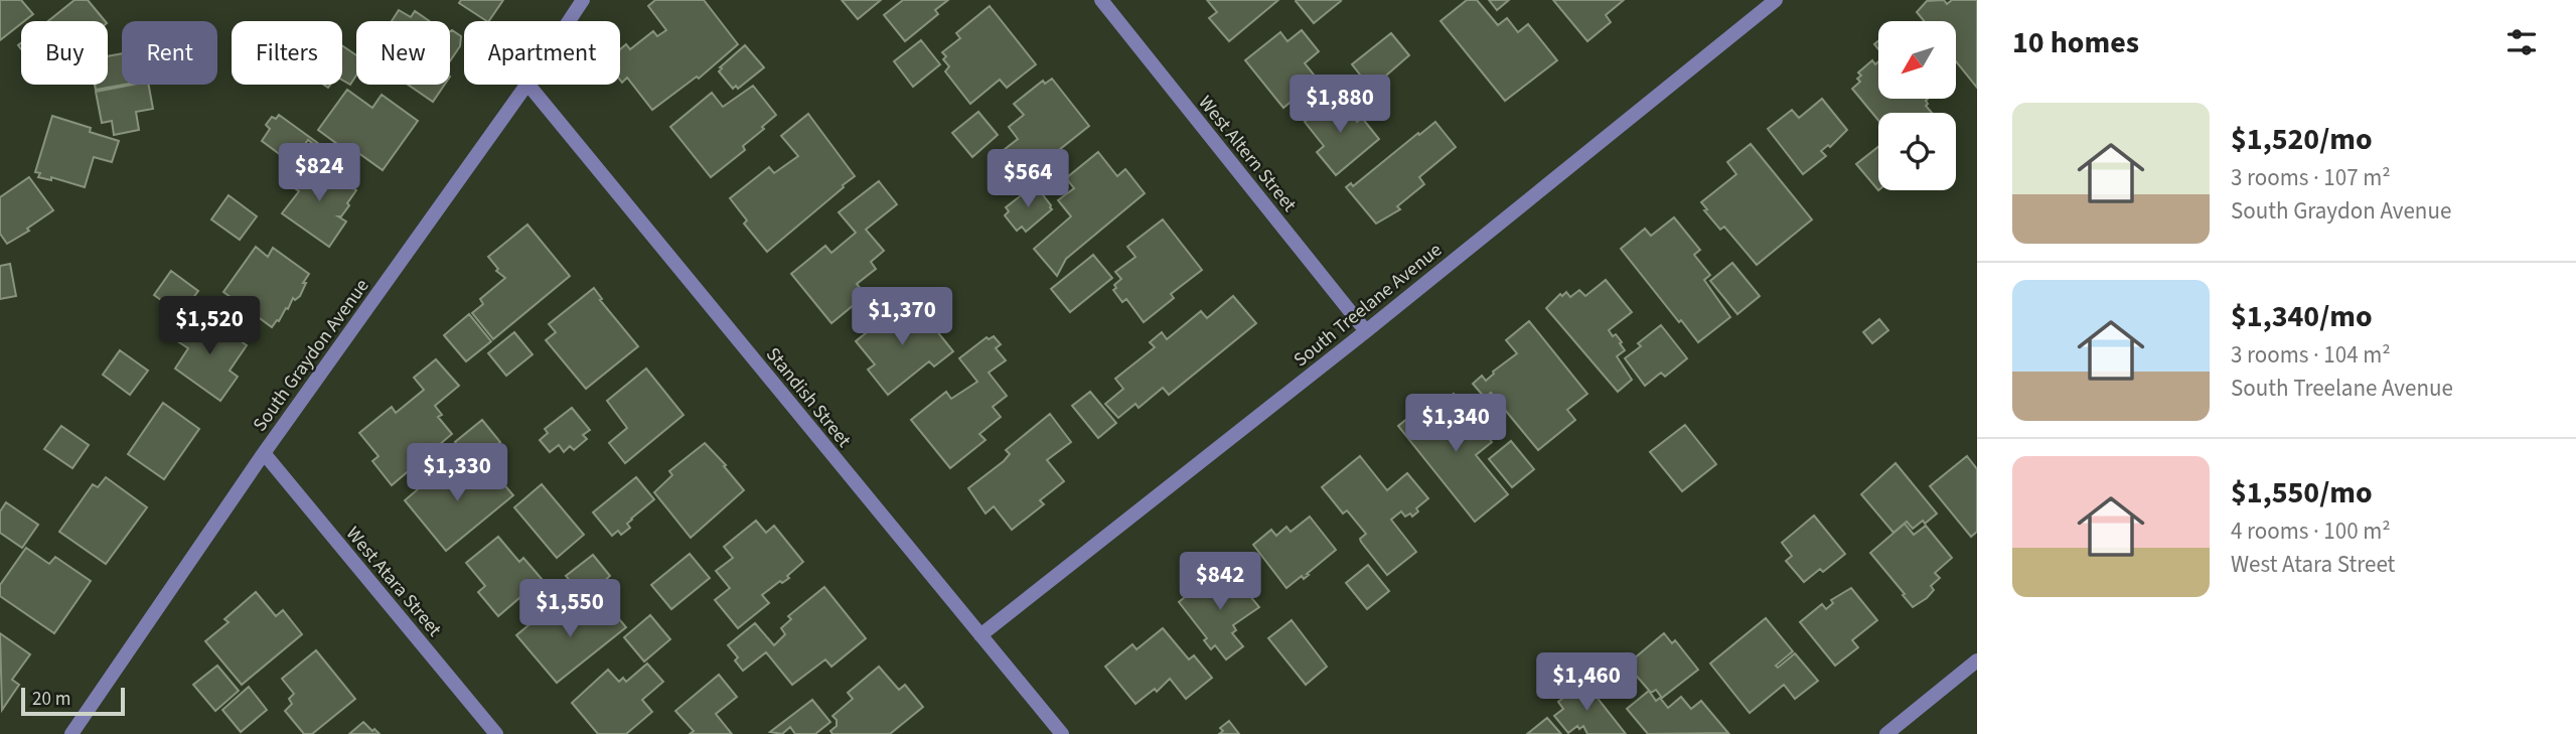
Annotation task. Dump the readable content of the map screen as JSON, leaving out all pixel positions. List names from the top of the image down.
{
  "streets": {
    "street": [
      "West Altern Street",
      "South Treelane Avenue",
      "South Graydon Avenue",
      "Standish Street",
      "West Atara Street"
    ]
  },
  "crossings": [
    ["West Altern Street", "South Treelane Avenue"],
    ["South Treelane Avenue", "Standish Street"],
    ["South Graydon Avenue", "West Atara Street"]
  ],
  "scale_bar": "20 m",
  "north": "bottom left",
  "page": {
    "heading": "10 homes",
    "chip": [
      "Buy",
      "Rent",
      "Filters",
      "New",
      "Apartment"
    ],
    "price": [
      "$1,880",
      "$824",
      "$564",
      "$1,370",
      "$1,520",
      "$1,340",
      "$1,330",
      "$842",
      "$1,550",
      "$1,460"
    ],
    "list": [
      {
        "name": "$1,520/mo",
        "note": "3 rooms · 107 m² · South Graydon Avenue"
      },
      {
        "name": "$1,340/mo",
        "note": "3 rooms · 104 m² · South Treelane Avenue"
      },
      {
        "name": "$1,550/mo",
        "note": "4 rooms · 100 m² · West Atara Street"
      }
    ],
    "scale": "20 m"
  }
}
